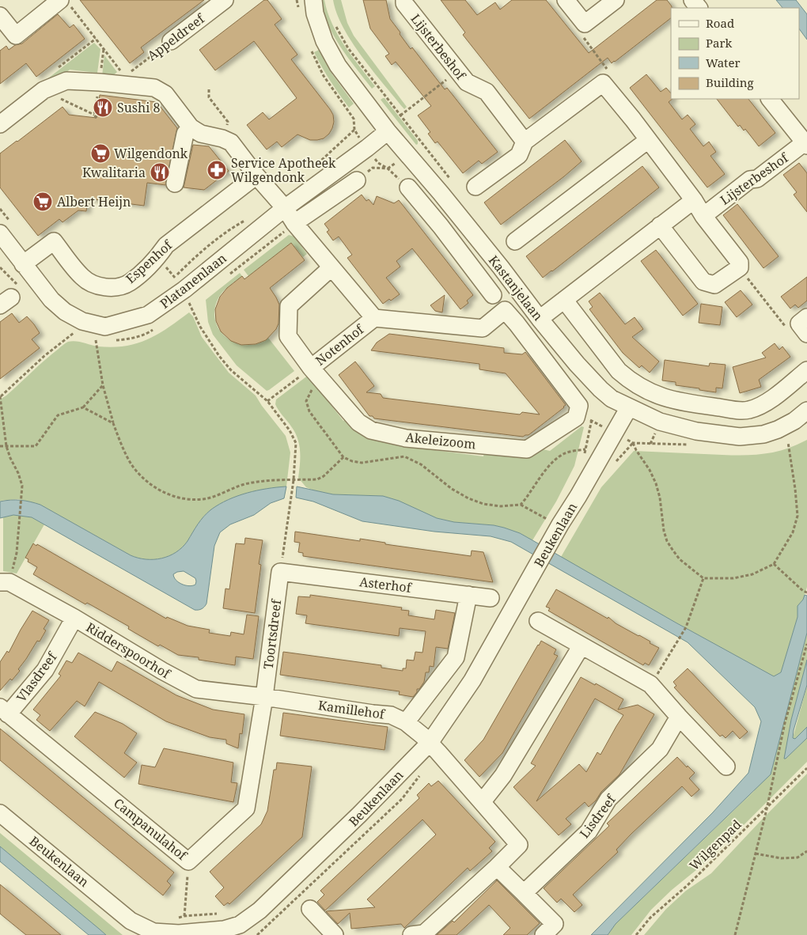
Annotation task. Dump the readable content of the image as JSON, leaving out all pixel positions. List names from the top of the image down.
{
  "streets": {
    "street": [
      "Appeldreef",
      "Lijsterbeshof",
      "Espenhof",
      "Platanenlaan",
      "Kastanjelaan",
      "Notenhof",
      "Akeleizoom",
      "Beukenlaan",
      "Asterhof",
      "Toortsdreef",
      "Ridderspoorhof",
      "Vlasdreef",
      "Kamillehof",
      "Lisdreef",
      "Campanulahof"
    ],
    "path": ["Wilgenpad"]
  },
  "crossings": [
    ["Espenhof", "Platanenlaan"],
    ["Platanenlaan", "Kastanjelaan"],
    ["Platanenlaan", "Notenhof"],
    ["Kastanjelaan", "Notenhof"],
    ["Kastanjelaan", "Akeleizoom"],
    ["Kastanjelaan", "Beukenlaan"],
    ["Notenhof", "Akeleizoom"],
    ["Beukenlaan", "Kamillehof"],
    ["Asterhof", "Toortsdreef"],
    ["Toortsdreef", "Ridderspoorhof"],
    ["Toortsdreef", "Kamillehof"],
    ["Toortsdreef", "Campanulahof"],
    ["Ridderspoorhof", "Vlasdreef"],
    ["Ridderspoorhof", "Kamillehof"],
    ["Ridderspoorhof", "Campanulahof"],
    ["Vlasdreef", "Campanulahof"],
    ["Kamillehof", "Campanulahof"]
  ],
  "places": {
    "restaurant": ["Sushi 8", "Kwalitaria"],
    "supermarket": ["Wilgendonk", "Albert Heijn"],
    "pharmacy": ["Service Apotheek Wilgendonk"]
  },
  "legend": [
    "Road",
    "Park",
    "Water",
    "Building"
  ]
}
